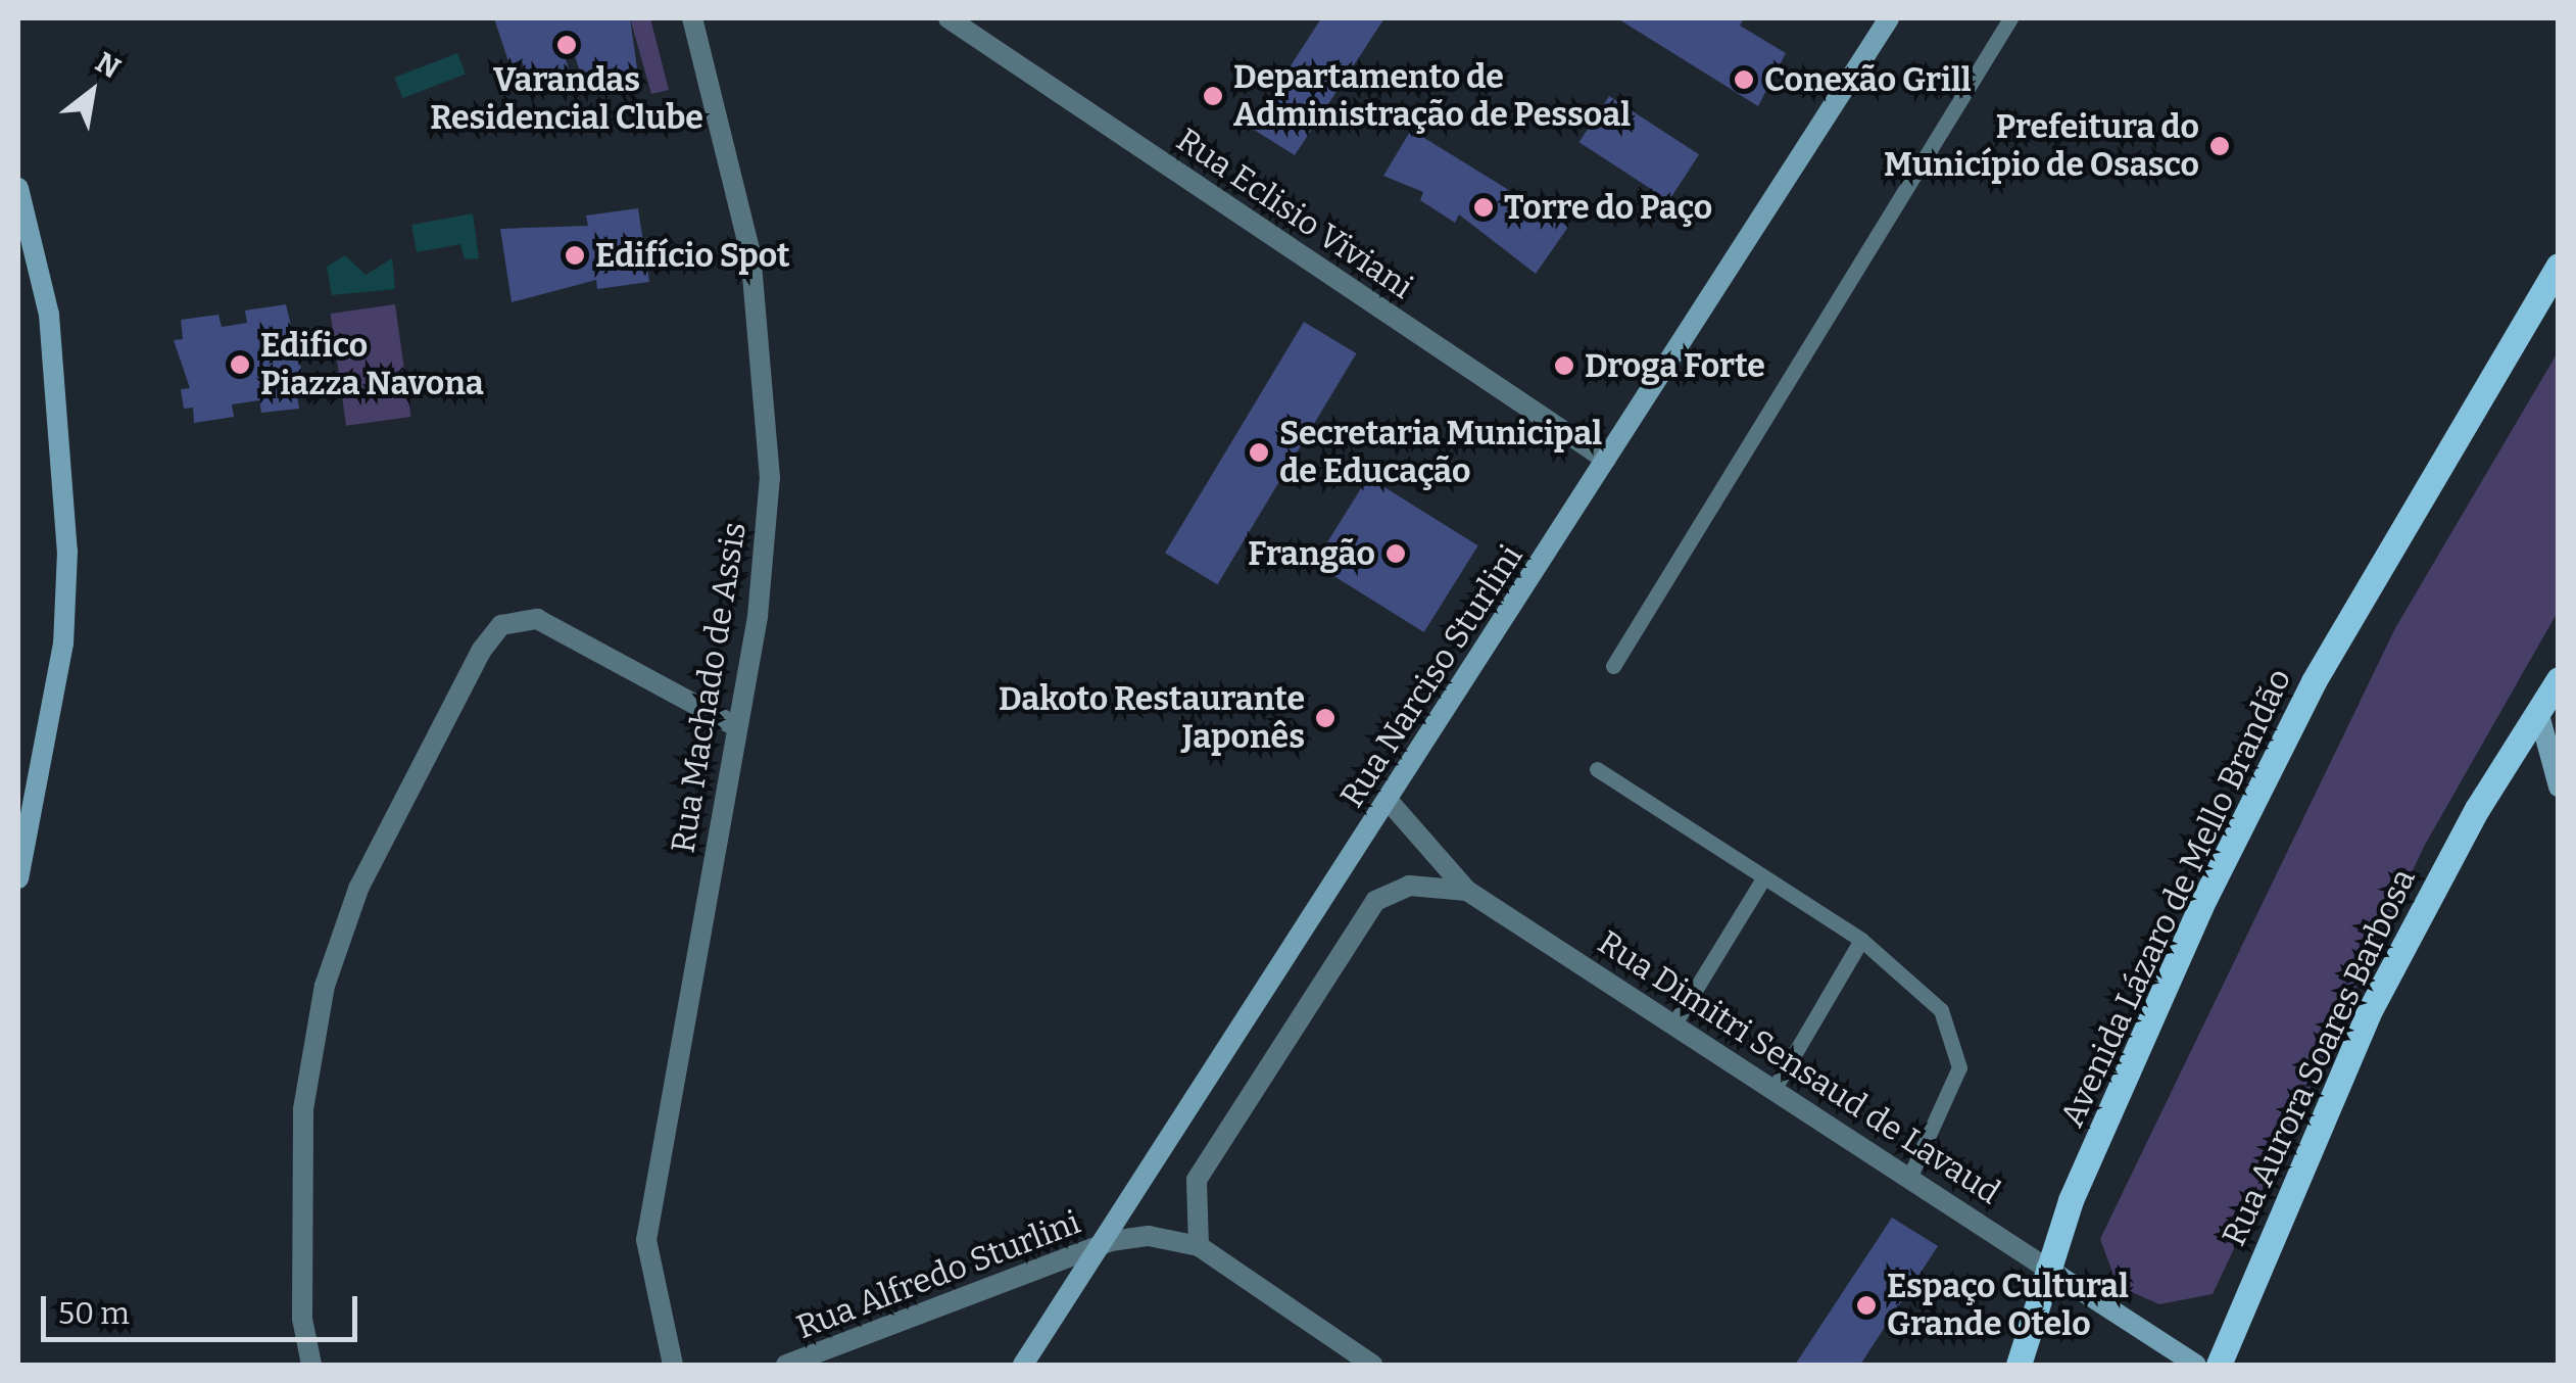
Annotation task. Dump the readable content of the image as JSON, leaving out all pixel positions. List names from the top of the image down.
{
  "streets": {
    "main road": [
      "Rua Narciso Sturlini",
      "Avenida Lázaro de Mello Brandão",
      "Rua Aurora Soares Barbosa",
      "Rua Dimitri Sensaud de Lavaud"
    ],
    "street": ["Rua Eclisio Viviani", "Rua Machado de Assis", "Rua Alfredo Sturlini"]
  },
  "crossings": [
    ["Rua Eclisio Viviani", "Rua Narciso Sturlini"],
    ["Rua Narciso Sturlini", "Rua Dimitri Sensaud de Lavaud"],
    ["Rua Narciso Sturlini", "Rua Alfredo Sturlini"],
    ["Avenida Lázaro de Mello Brandão", "Rua Dimitri Sensaud de Lavaud"]
  ],
  "places": [
    "Varandas Residencial Clube",
    "Conexão Grill",
    "Departamento de Administração de Pessoal",
    "Prefeitura do Município de Osasco",
    "Torre do Paço",
    "Edifício Spot",
    "Edifico Piazza Navona",
    "Droga Forte",
    "Secretaria Municipal de Educação",
    "Frangão",
    "Dakoto Restaurante Japonês",
    "Espaço Cultural Grande Otelo"
  ],
  "scale_bar": "50 m",
  "north": "top right"
}
